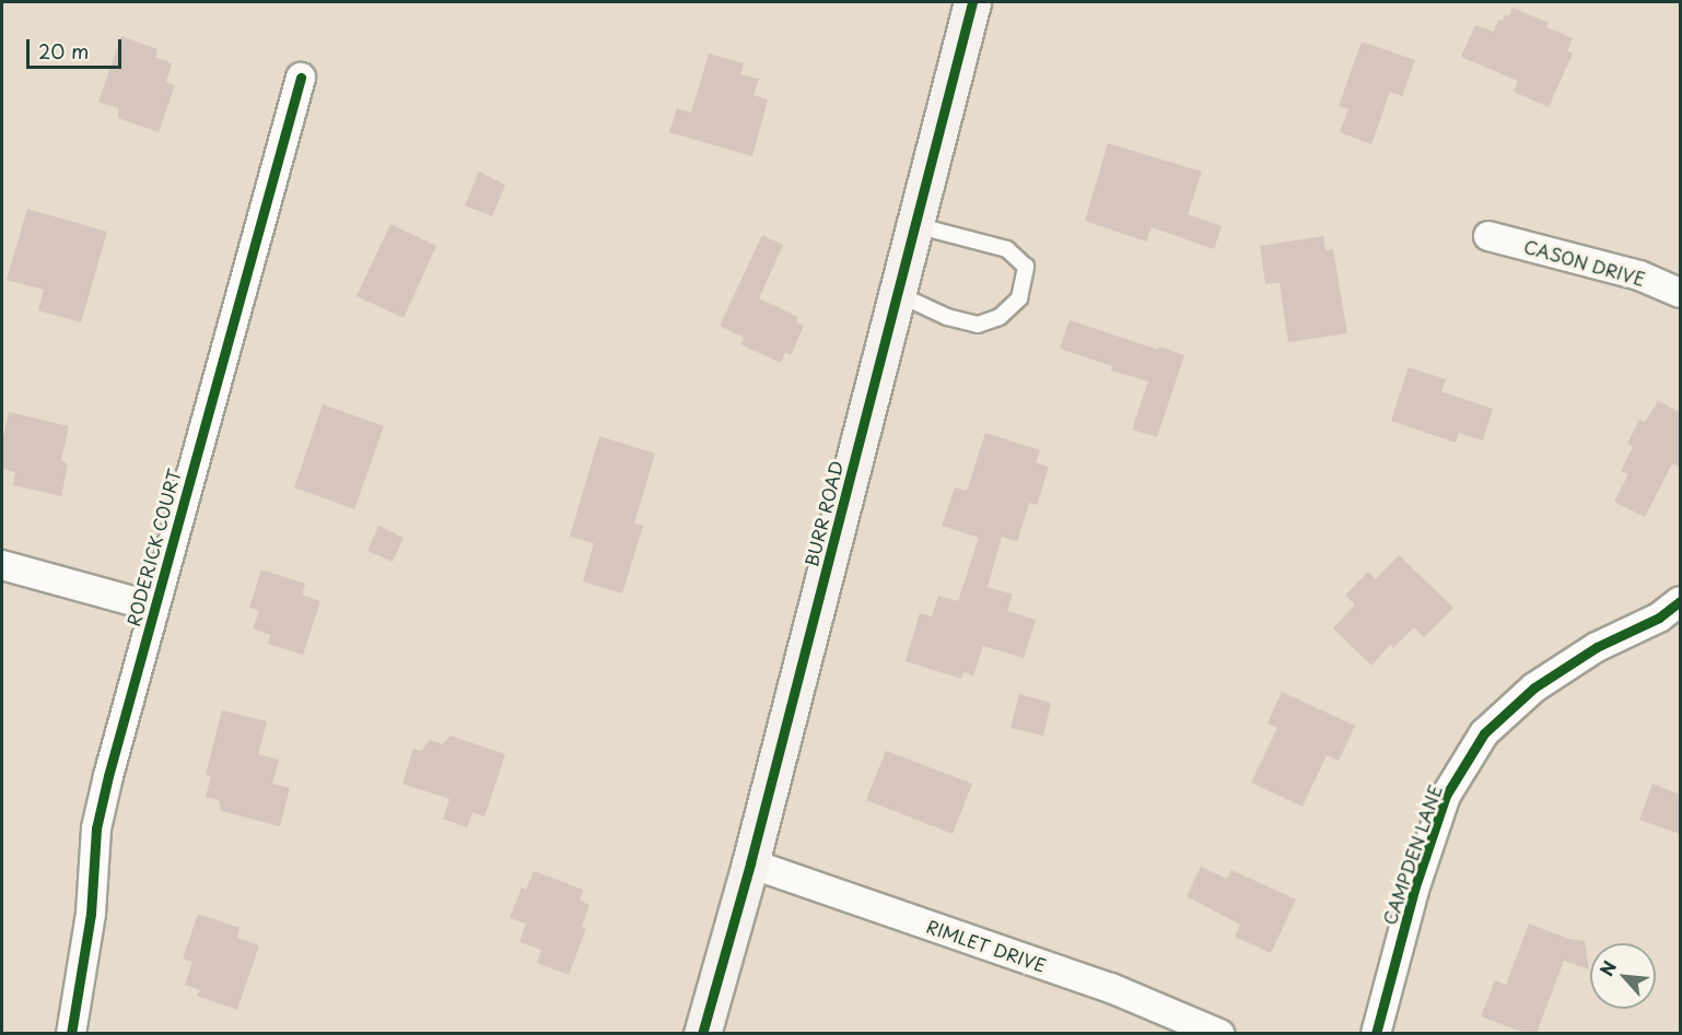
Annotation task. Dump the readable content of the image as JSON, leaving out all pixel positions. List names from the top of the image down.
{
  "streets": {
    "street": [
      "CASON DRIVE",
      "BURR ROAD",
      "RODERICK COURT",
      "CAMPDEN LANE",
      "RIMLET DRIVE"
    ]
  },
  "crossings": [
    ["BURR ROAD", "RIMLET DRIVE"]
  ],
  "scale_bar": "20 m",
  "north": "top left"
}
